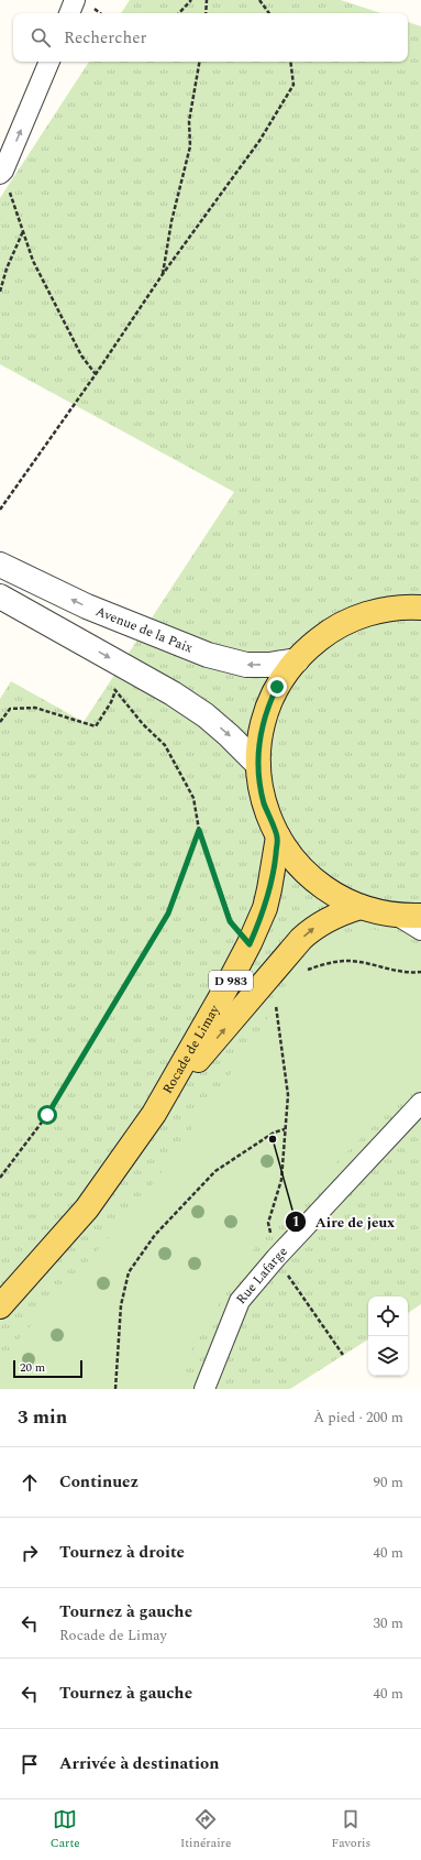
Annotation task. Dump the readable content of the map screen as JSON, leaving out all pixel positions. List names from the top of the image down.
{
  "streets": {
    "main road": ["D 983", "Rocade de Limay"],
    "street": ["Avenue de la Paix", "Rue Lafarge"]
  },
  "places": ["Aire de jeux"],
  "scale_bar": "20 m",
  "page": {
    "search": "Rechercher",
    "scale": "20 m",
    "heading": ["3 min", "À pied · 200 m"],
    "list": [
      ["Continuez", "90 m"],
      ["Tournez à droite", "40 m"],
      ["Tournez à gauche", "Rocade de Limay", "30 m"],
      ["Tournez à gauche", "40 m"],
      "Arrivée à destination"
    ],
    "nav": ["Carte", "Itinéraire", "Favoris"]
  }
}
